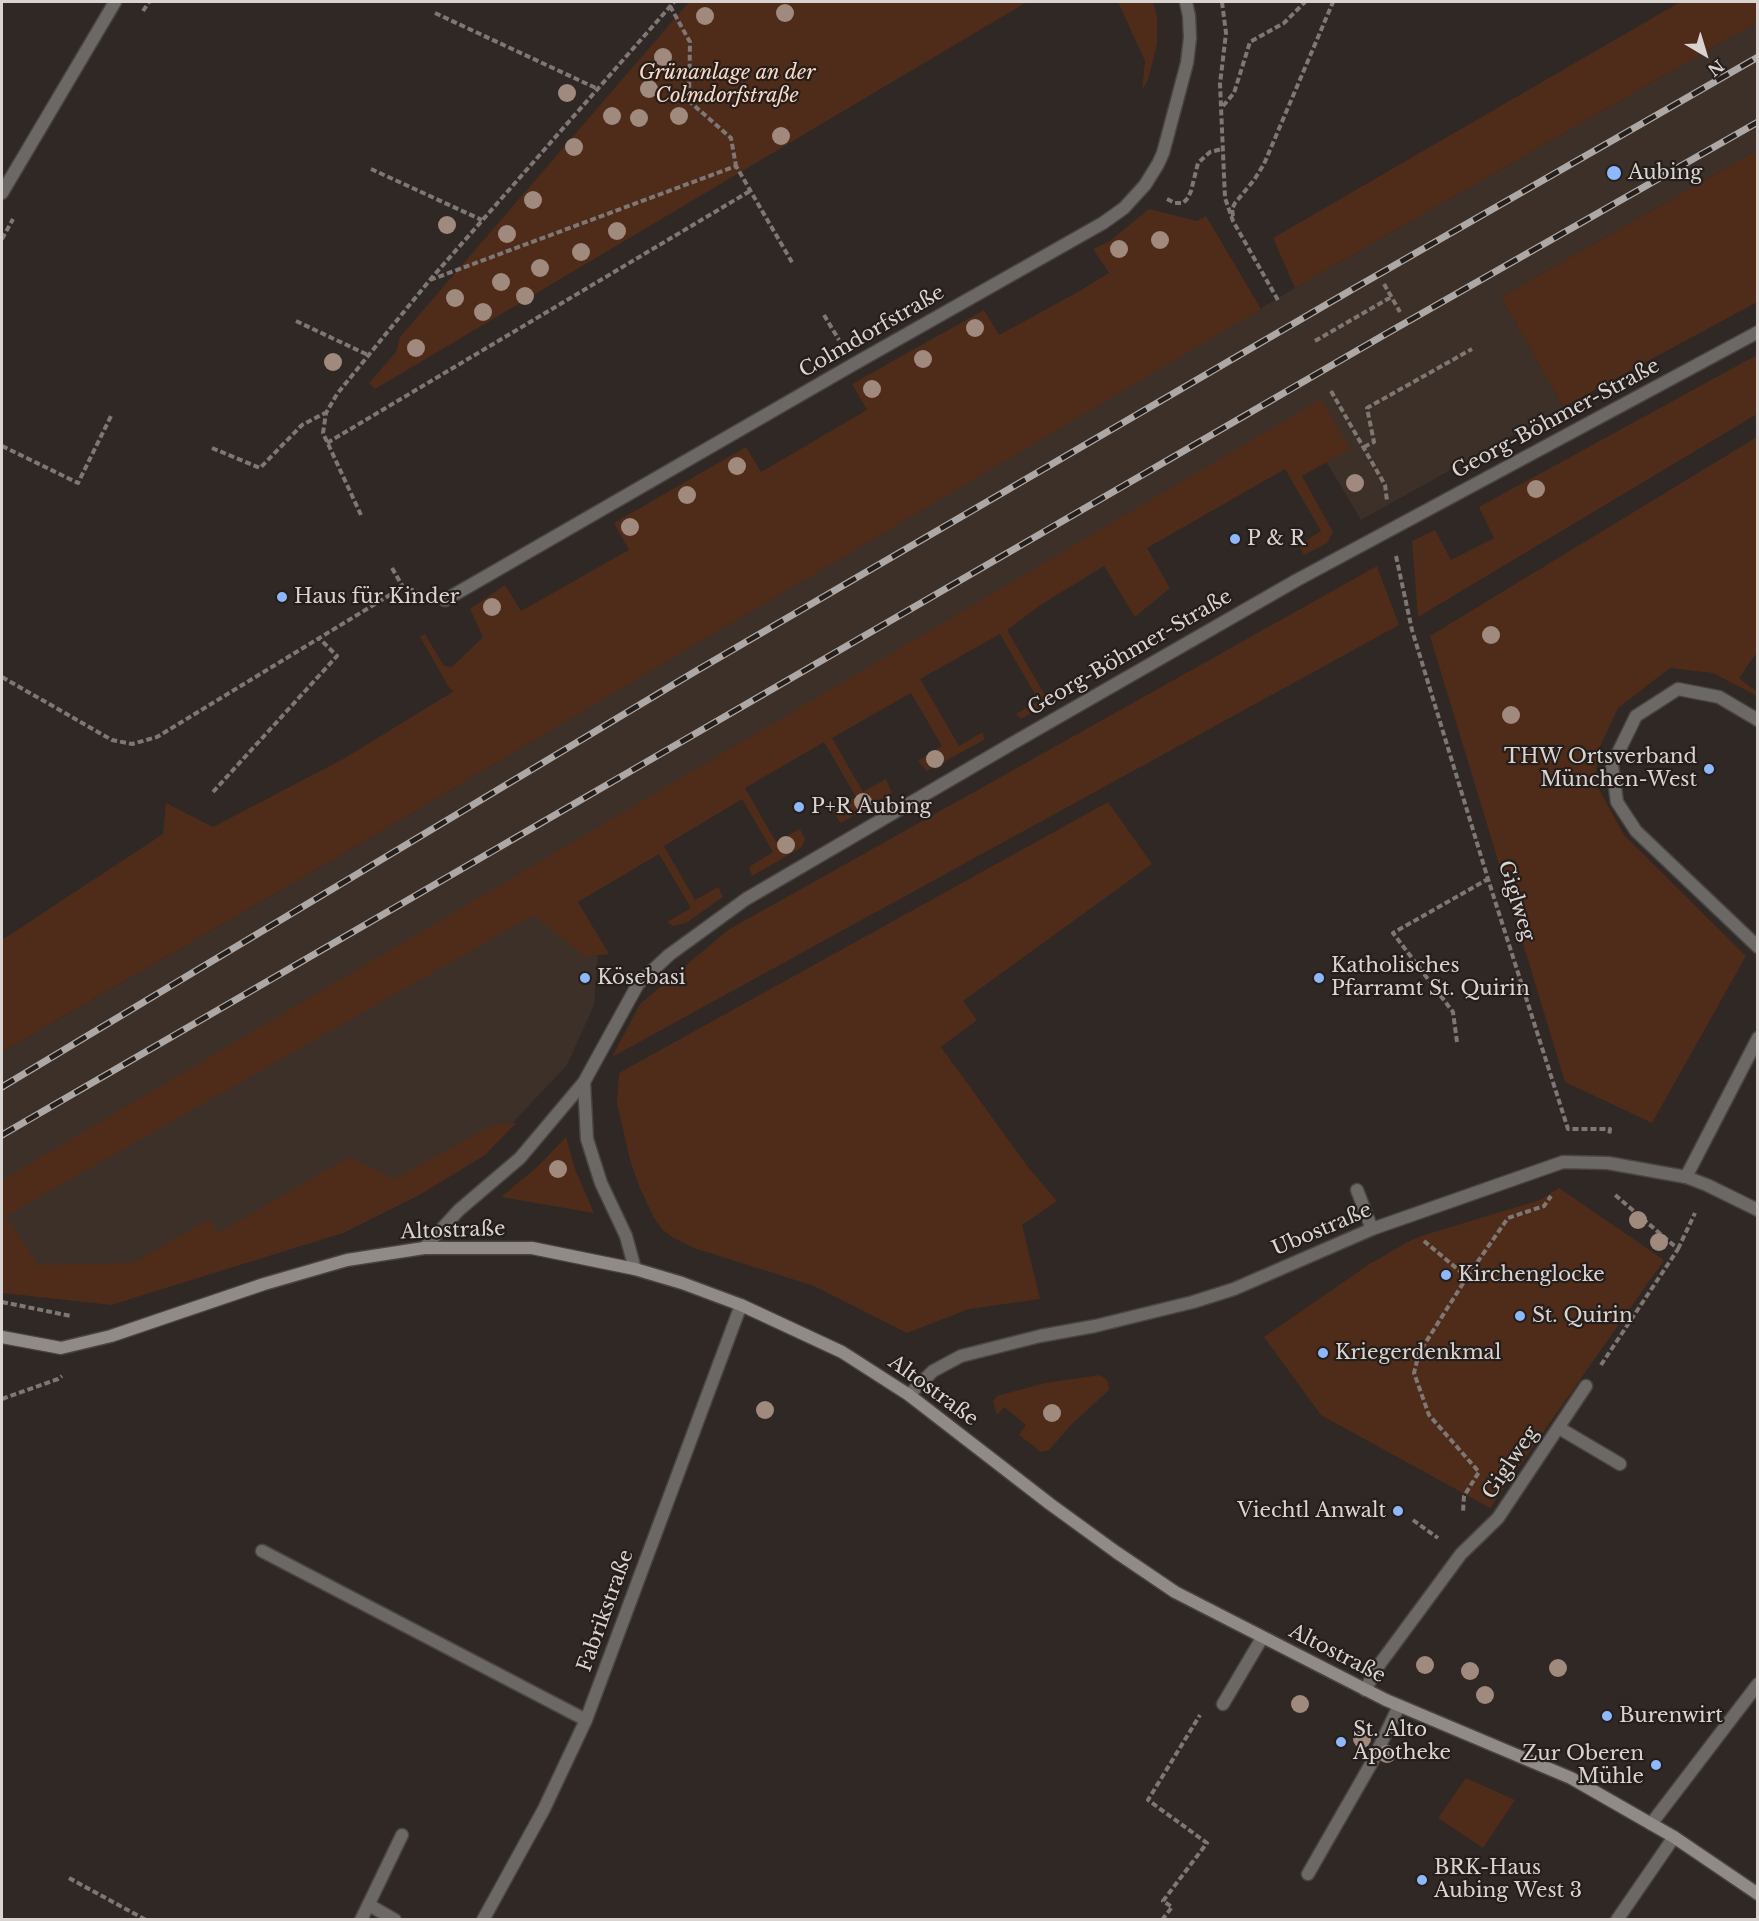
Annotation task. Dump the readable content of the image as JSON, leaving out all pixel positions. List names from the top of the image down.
{
  "streets": {
    "main road": ["Altostraße"],
    "street": [
      "Colmdorfstraße",
      "Georg-Böhmer-Straße",
      "Giglweg",
      "Ubostraße",
      "Fabrikstraße"
    ]
  },
  "crossings": [
    ["Georg-Böhmer-Straße", "Giglweg"],
    ["Georg-Böhmer-Straße", "Altostraße"],
    ["Giglweg", "Ubostraße"],
    ["Giglweg", "Altostraße"],
    ["Ubostraße", "Altostraße"],
    ["Altostraße", "Fabrikstraße"]
  ],
  "parks": ["Grünanlage an der Colmdorfstraße"],
  "places": [
    "Aubing",
    "P & R",
    "Haus für Kinder",
    "THW Ortsverband München-West",
    "P+R Aubing",
    "Kösebasi",
    "Katholisches Pfarramt St. Quirin",
    "Kirchenglocke",
    "St. Quirin",
    "Kriegerdenkmal",
    "Viechtl Anwalt",
    "Burenwirt",
    "St. Alto Apotheke",
    "Zur Oberen Mühle",
    "BRK-Haus Aubing West 3"
  ],
  "north": "bottom right"
}
